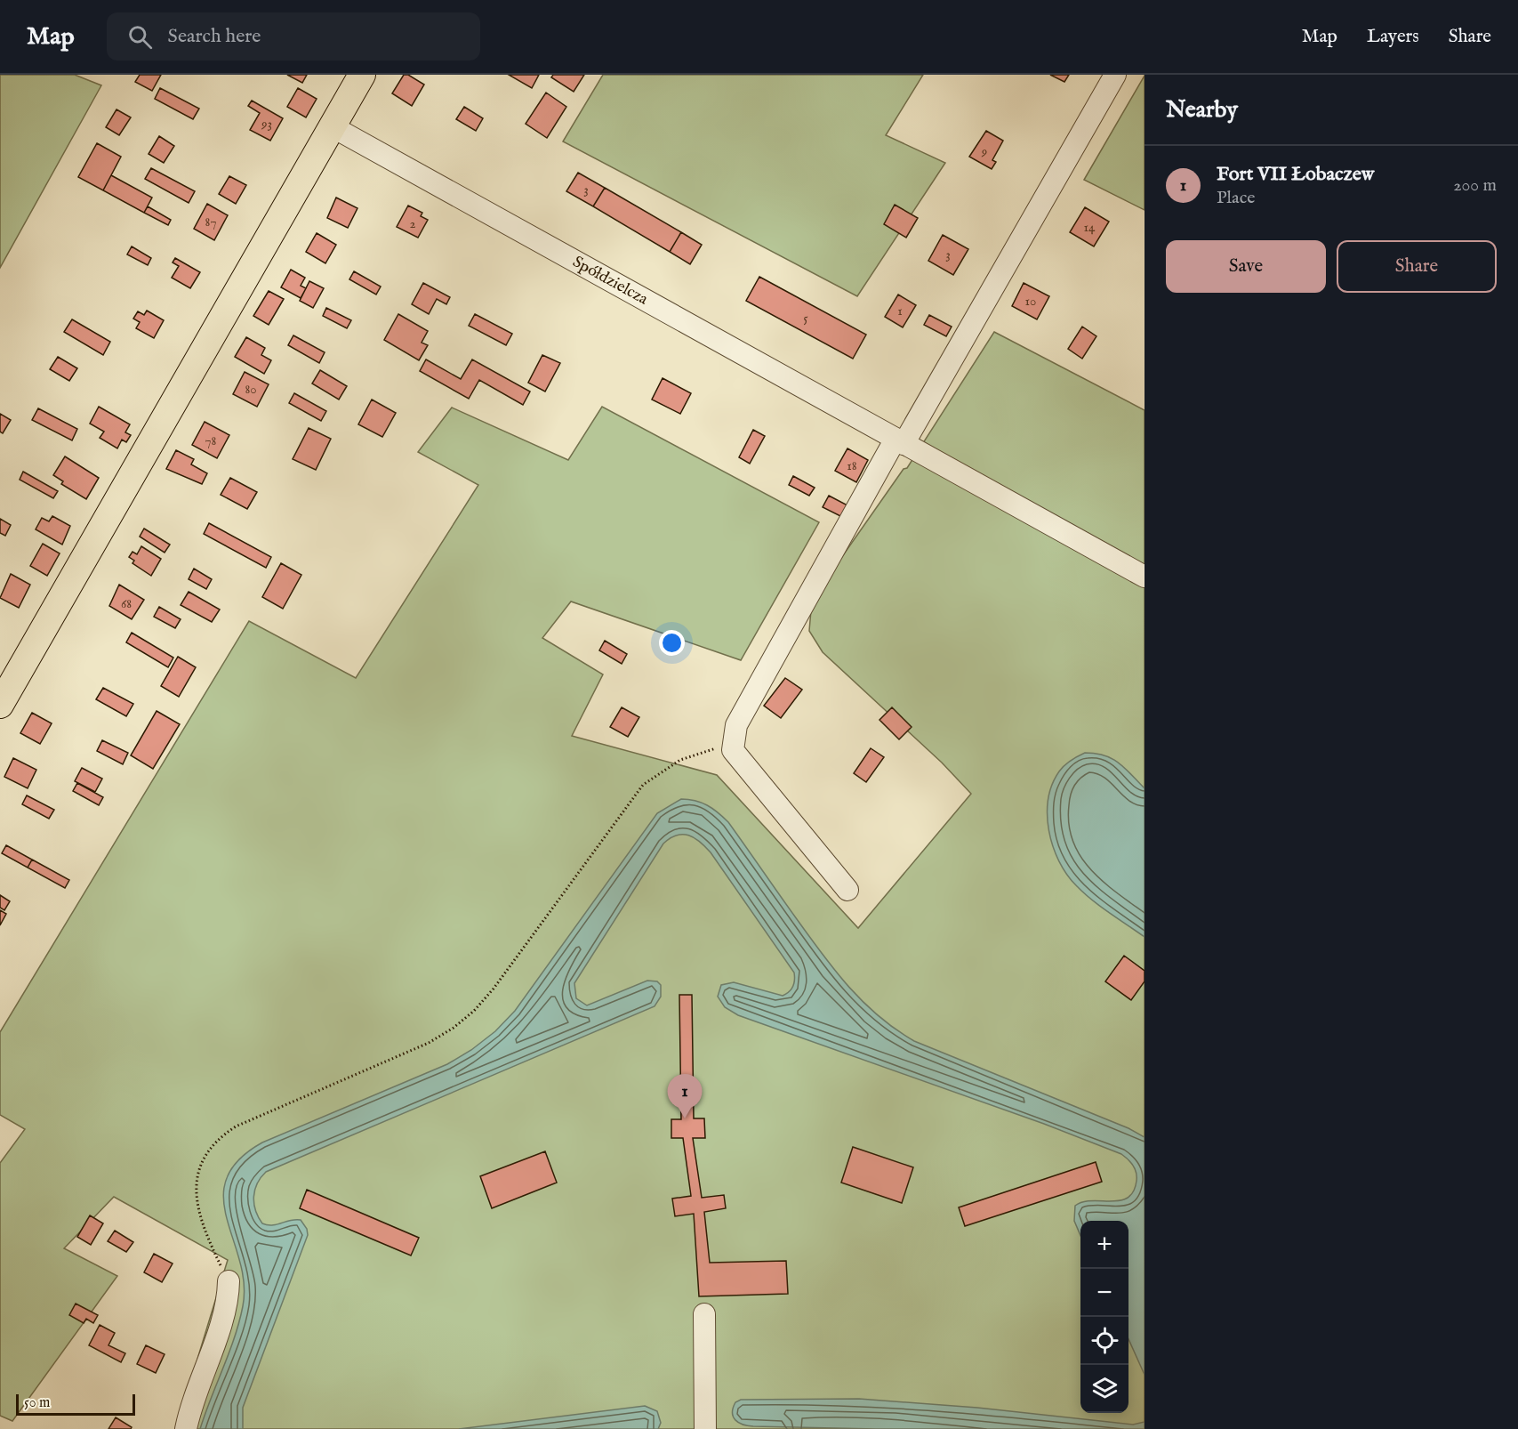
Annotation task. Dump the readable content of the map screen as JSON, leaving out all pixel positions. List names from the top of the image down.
{
  "streets": {
    "street": ["Spółdzielcza"]
  },
  "house_numbers": [
    "93",
    "9",
    "3",
    "87",
    "2",
    "14",
    "3",
    "10",
    "1",
    "5",
    "80",
    "78",
    "18",
    "68"
  ],
  "scale_bar": "50 m",
  "page": {
    "header": "Map",
    "search": "Search here",
    "nav": ["Map", "Layers", "Share"],
    "heading": "Nearby",
    "list": [
      {
        "mark": "1",
        "name": "Fort VII Łobaczew",
        "note": "Place",
        "value": "200 m"
      }
    ],
    "buttons": ["Save", "Share"],
    "pins": "1",
    "map_buttons": ["+", "−"],
    "scale": "50 m"
  }
}
